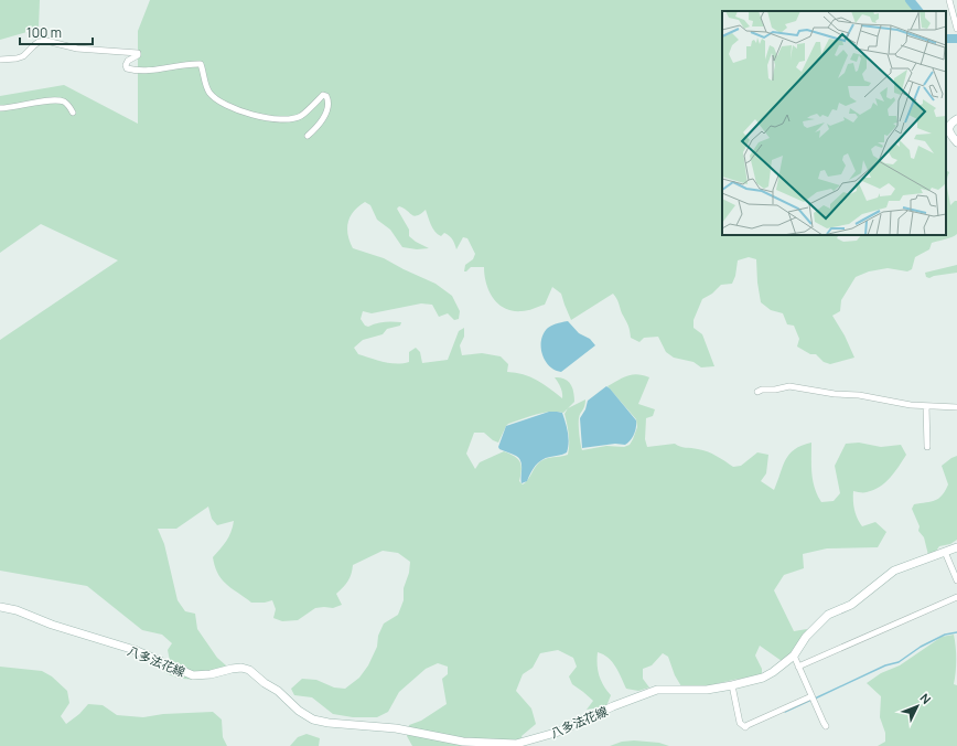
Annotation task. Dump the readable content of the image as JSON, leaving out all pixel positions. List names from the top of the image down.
{
  "streets": {
    "main road": ["八多法花線"]
  },
  "scale_bar": "100 m",
  "north": "top right"
}
